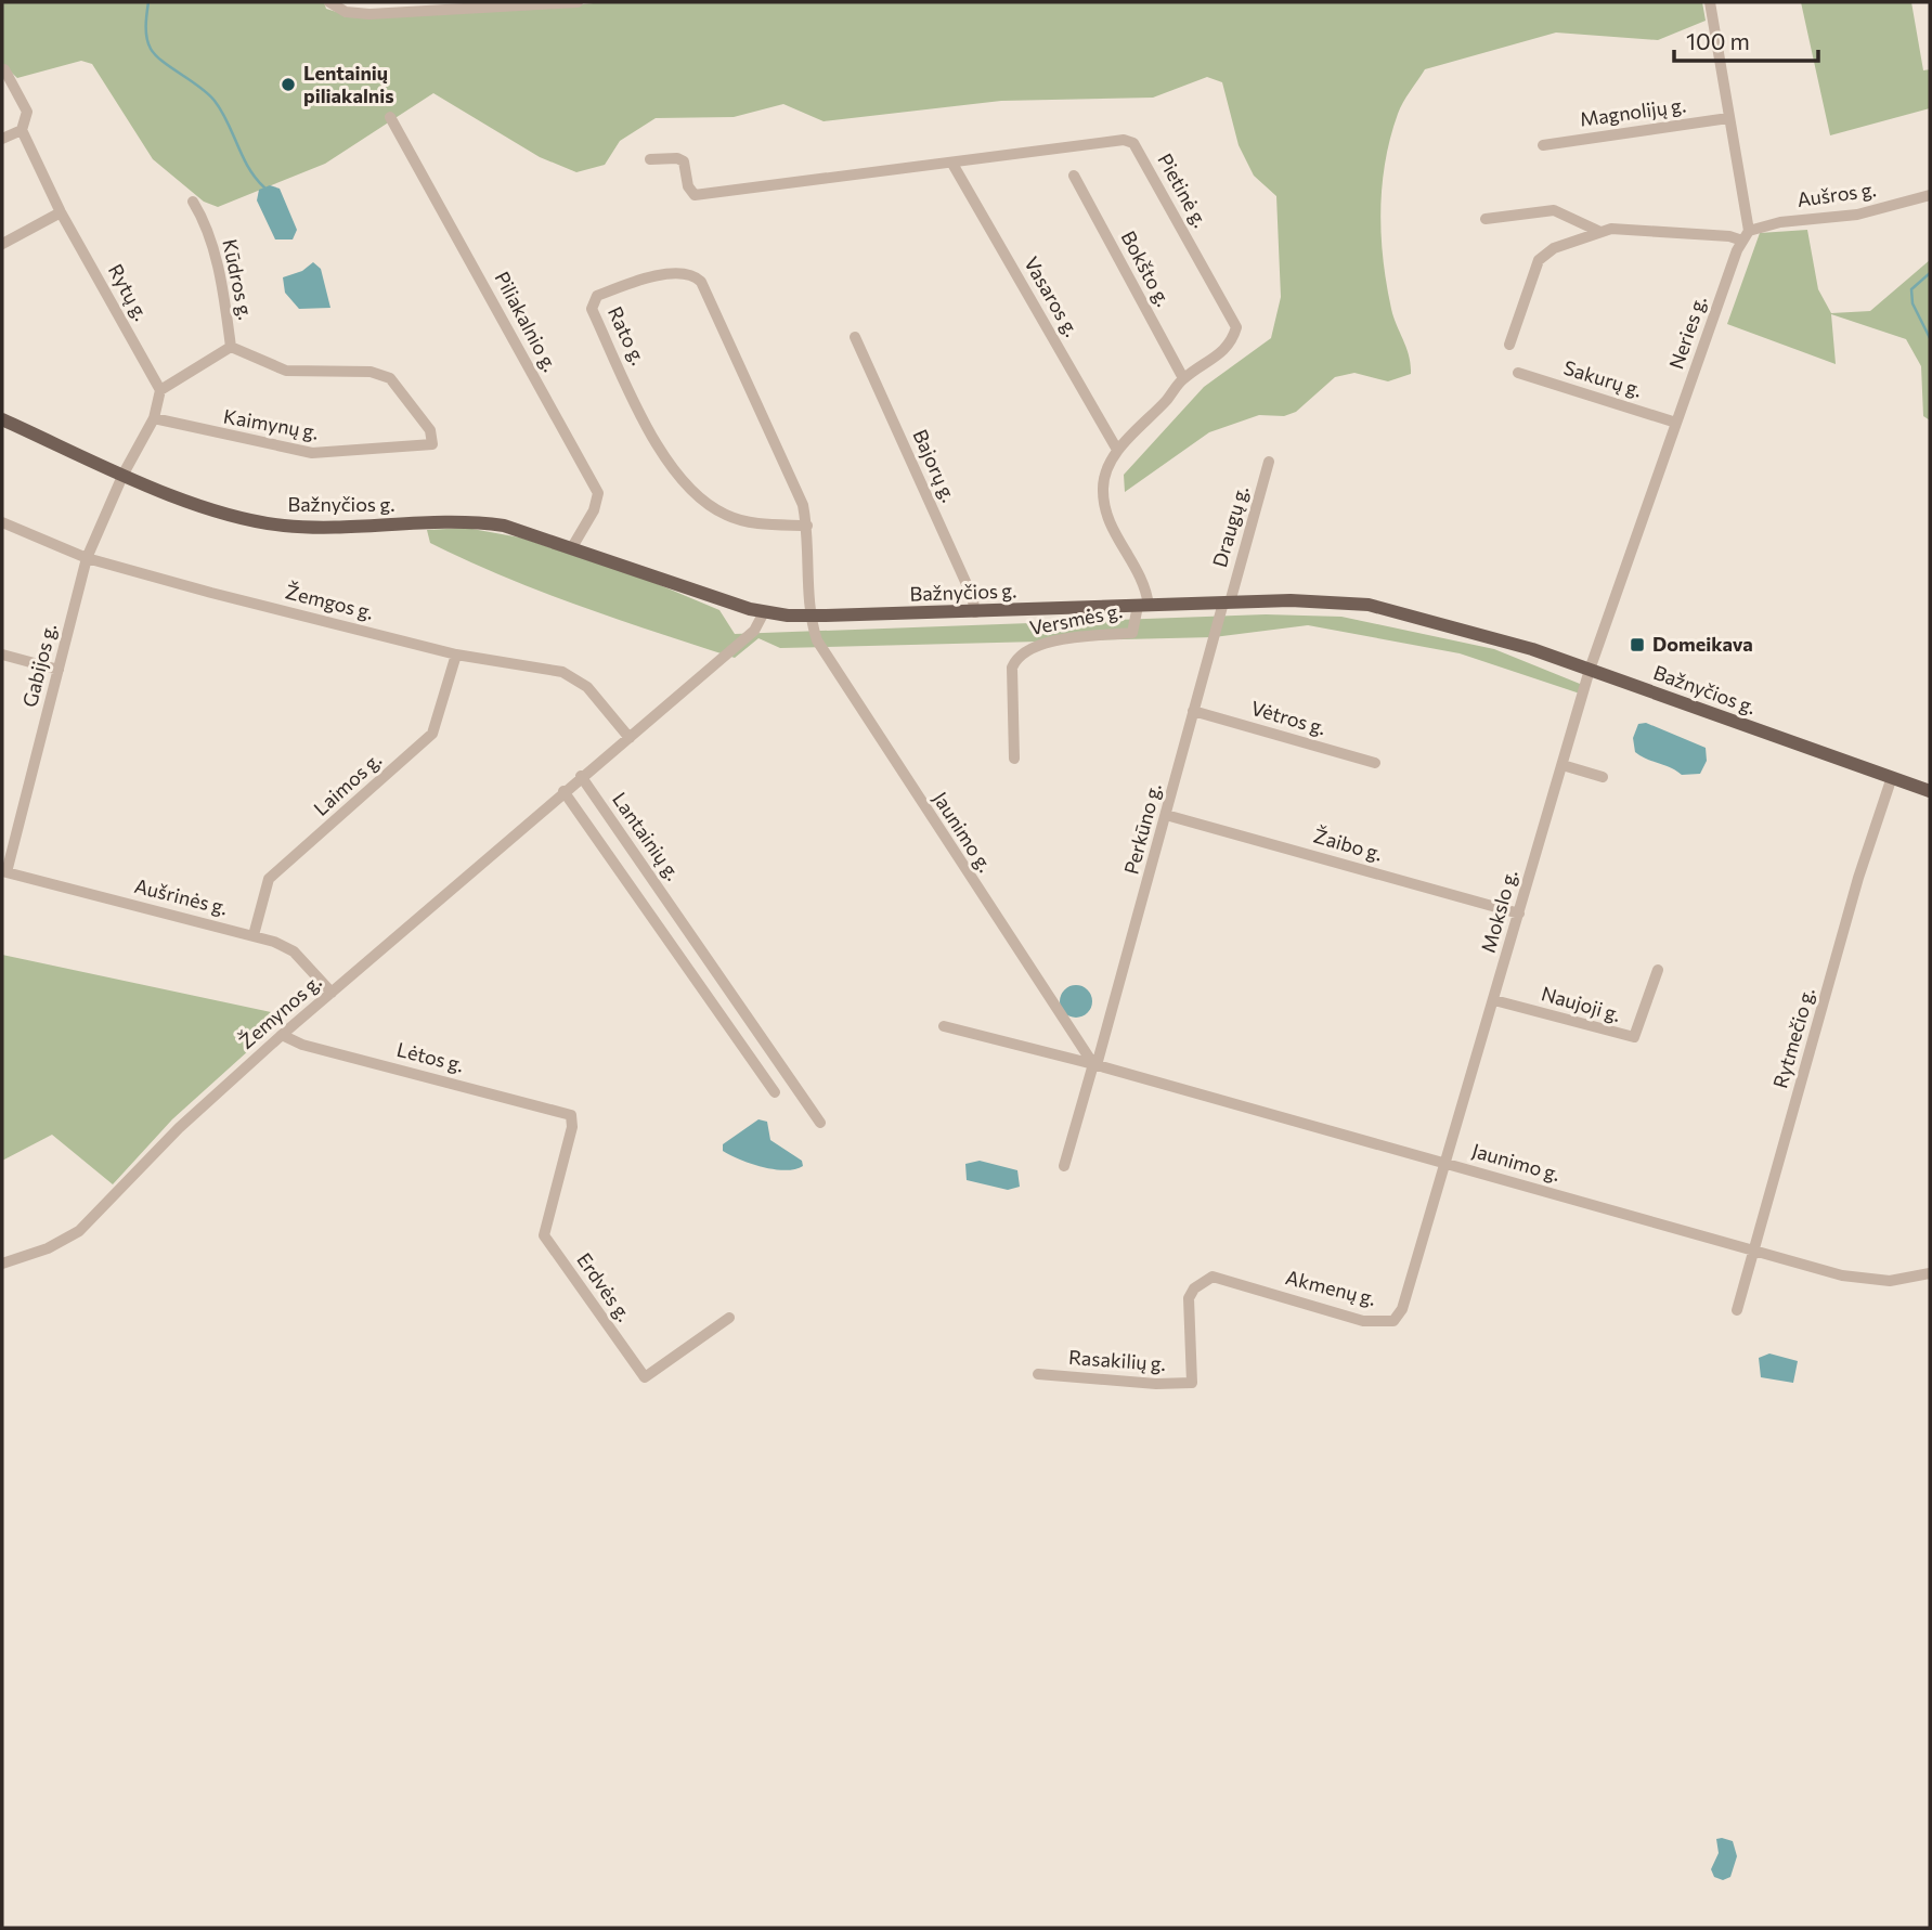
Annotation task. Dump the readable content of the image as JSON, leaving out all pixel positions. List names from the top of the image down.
{
  "streets": {
    "main road": ["Bažnyčios g."],
    "street": [
      "Magnolijų g.",
      "Pietinė g.",
      "Aušros g.",
      "Bokšto g.",
      "Kūdros g.",
      "Rytų g.",
      "Vasaros g.",
      "Piliakalnio g.",
      "Neries g.",
      "Rato g.",
      "Sakurų g.",
      "Kaimynų g.",
      "Bajorų g.",
      "Draugų g.",
      "Žemgos g.",
      "Versmės g.",
      "Gabijos g.",
      "Vėtros g.",
      "Laimos g.",
      "Perkūno g.",
      "Jaunimo g.",
      "Lantainių g.",
      "Žaibo g.",
      "Aušrinės g.",
      "Mokslo g.",
      "Naujoji g.",
      "Žemynos g.",
      "Rytmečio g.",
      "Lėtos g.",
      "Erdvės g.",
      "Akmenų g.",
      "Rasakilių g."
    ]
  },
  "crossings": [
    ["Pietinė g.", "Bokšto g."],
    ["Pietinė g.", "Vasaros g."],
    ["Pietinė g.", "Bažnyčios g."],
    ["Pietinė g.", "Versmės g."],
    ["Aušros g.", "Neries g."],
    ["Kūdros g.", "Kaimynų g."],
    ["Piliakalnio g.", "Bažnyčios g."],
    ["Neries g.", "Sakurų g."],
    ["Neries g.", "Bažnyčios g."],
    ["Neries g.", "Mokslo g."],
    ["Rato g.", "Bažnyčios g."],
    ["Rato g.", "Jaunimo g."],
    ["Bajorų g.", "Bažnyčios g."],
    ["Bažnyčios g.", "Draugų g."],
    ["Bažnyčios g.", "Versmės g."],
    ["Bažnyčios g.", "Gabijos g."],
    ["Bažnyčios g.", "Perkūno g."],
    ["Bažnyčios g.", "Jaunimo g."],
    ["Bažnyčios g.", "Mokslo g."],
    ["Bažnyčios g.", "Rytmečio g."],
    ["Draugų g.", "Perkūno g."],
    ["Žemgos g.", "Gabijos g."],
    ["Žemgos g.", "Laimos g."],
    ["Gabijos g.", "Aušrinės g."],
    ["Vėtros g.", "Perkūno g."],
    ["Laimos g.", "Aušrinės g."],
    ["Perkūno g.", "Jaunimo g."],
    ["Perkūno g.", "Žaibo g."],
    ["Jaunimo g.", "Mokslo g."],
    ["Jaunimo g.", "Rytmečio g."],
    ["Jaunimo g.", "Akmenų g."],
    ["Lantainių g.", "Žemynos g."],
    ["Žaibo g.", "Mokslo g."],
    ["Aušrinės g.", "Žemynos g."],
    ["Mokslo g.", "Naujoji g."],
    ["Mokslo g.", "Akmenų g."],
    ["Žemynos g.", "Lėtos g."],
    ["Lėtos g.", "Erdvės g."],
    ["Akmenų g.", "Rasakilių g."]
  ],
  "places": {
    "other": ["Lentainių piliakalnis"],
    "transit": ["Domeikava"]
  },
  "scale_bar": "100 m"
}
